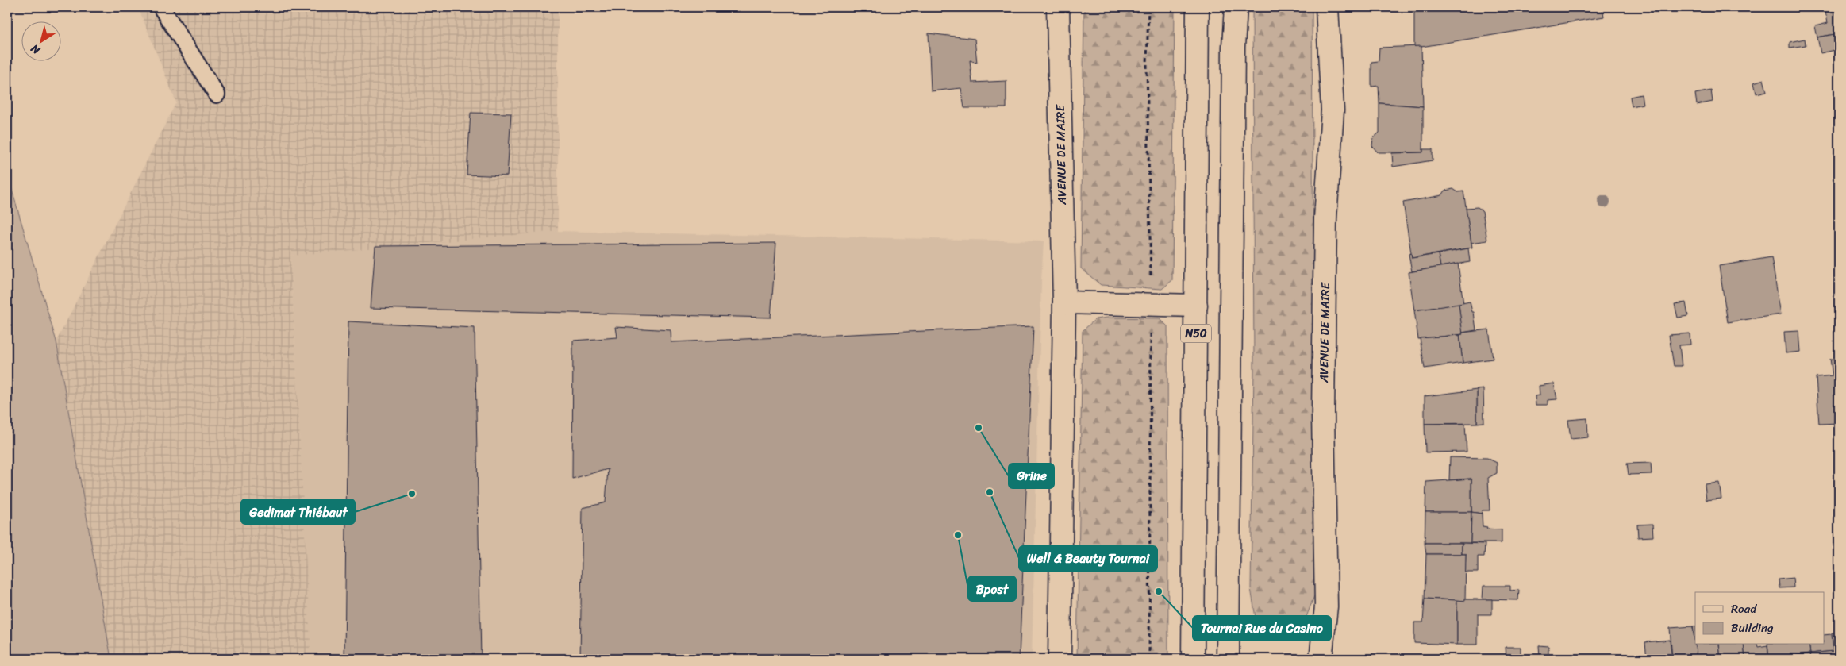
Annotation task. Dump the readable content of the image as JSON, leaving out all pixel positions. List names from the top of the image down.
{
  "streets": {
    "street": ["AVENUE DE MAIRE", "N50"]
  },
  "places": [
    "Grine",
    "Well & Beauty Tournai",
    "Gedimat Thiébaut",
    "Bpost",
    "Tournai Rue du Casino"
  ],
  "legend": ["Road", "Building"],
  "north": "bottom left"
}
